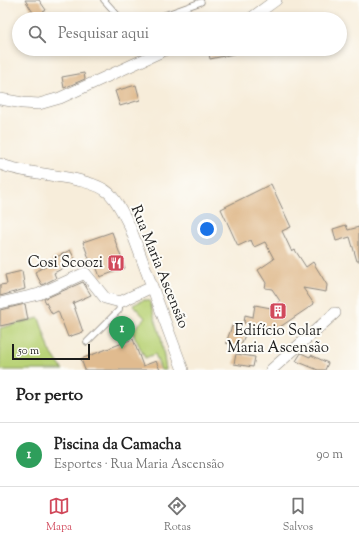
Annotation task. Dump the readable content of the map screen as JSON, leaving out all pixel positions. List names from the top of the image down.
{
  "streets": {
    "street": ["Rua Maria Ascensão"]
  },
  "places": {
    "restaurant": ["Cosi Scoozi"],
    "building": ["Edifício Solar Maria Ascensão"]
  },
  "scale_bar": "50 m",
  "page": {
    "search": "Pesquisar aqui",
    "pins": "1",
    "scale": "50 m",
    "heading": "Por perto",
    "list": [
      {
        "mark": "1",
        "name": "Piscina da Camacha",
        "note": "Esportes · Rua Maria Ascensão",
        "value": "90 m"
      }
    ],
    "nav": ["Mapa", "Rotas", "Salvos"]
  }
}
